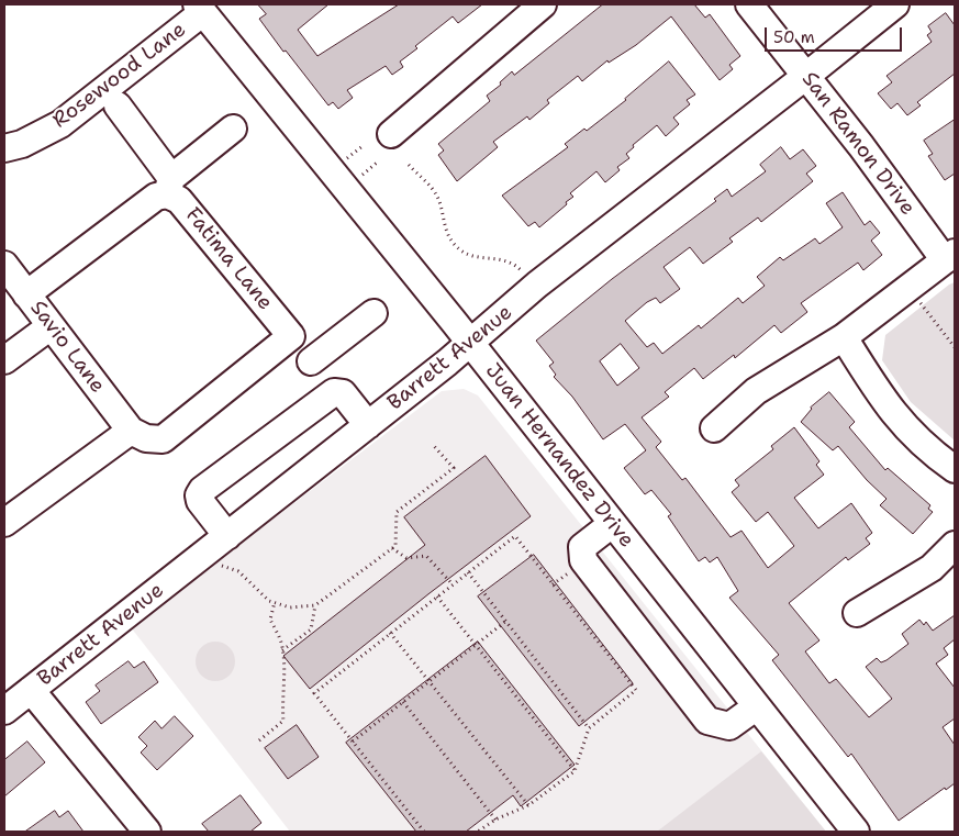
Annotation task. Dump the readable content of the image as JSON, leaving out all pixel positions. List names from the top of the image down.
{
  "streets": {
    "street": [
      "Rosewood Lane",
      "San Ramon Drive",
      "Fatima Lane",
      "Savio Lane",
      "Barrett Avenue",
      "Juan Hernandez Drive"
    ]
  },
  "crossings": [
    ["Rosewood Lane", "Juan Hernandez Drive"],
    ["San Ramon Drive", "Barrett Avenue"],
    ["Fatima Lane", "Savio Lane"],
    ["Barrett Avenue", "Juan Hernandez Drive"]
  ],
  "scale_bar": "50 m"
}
